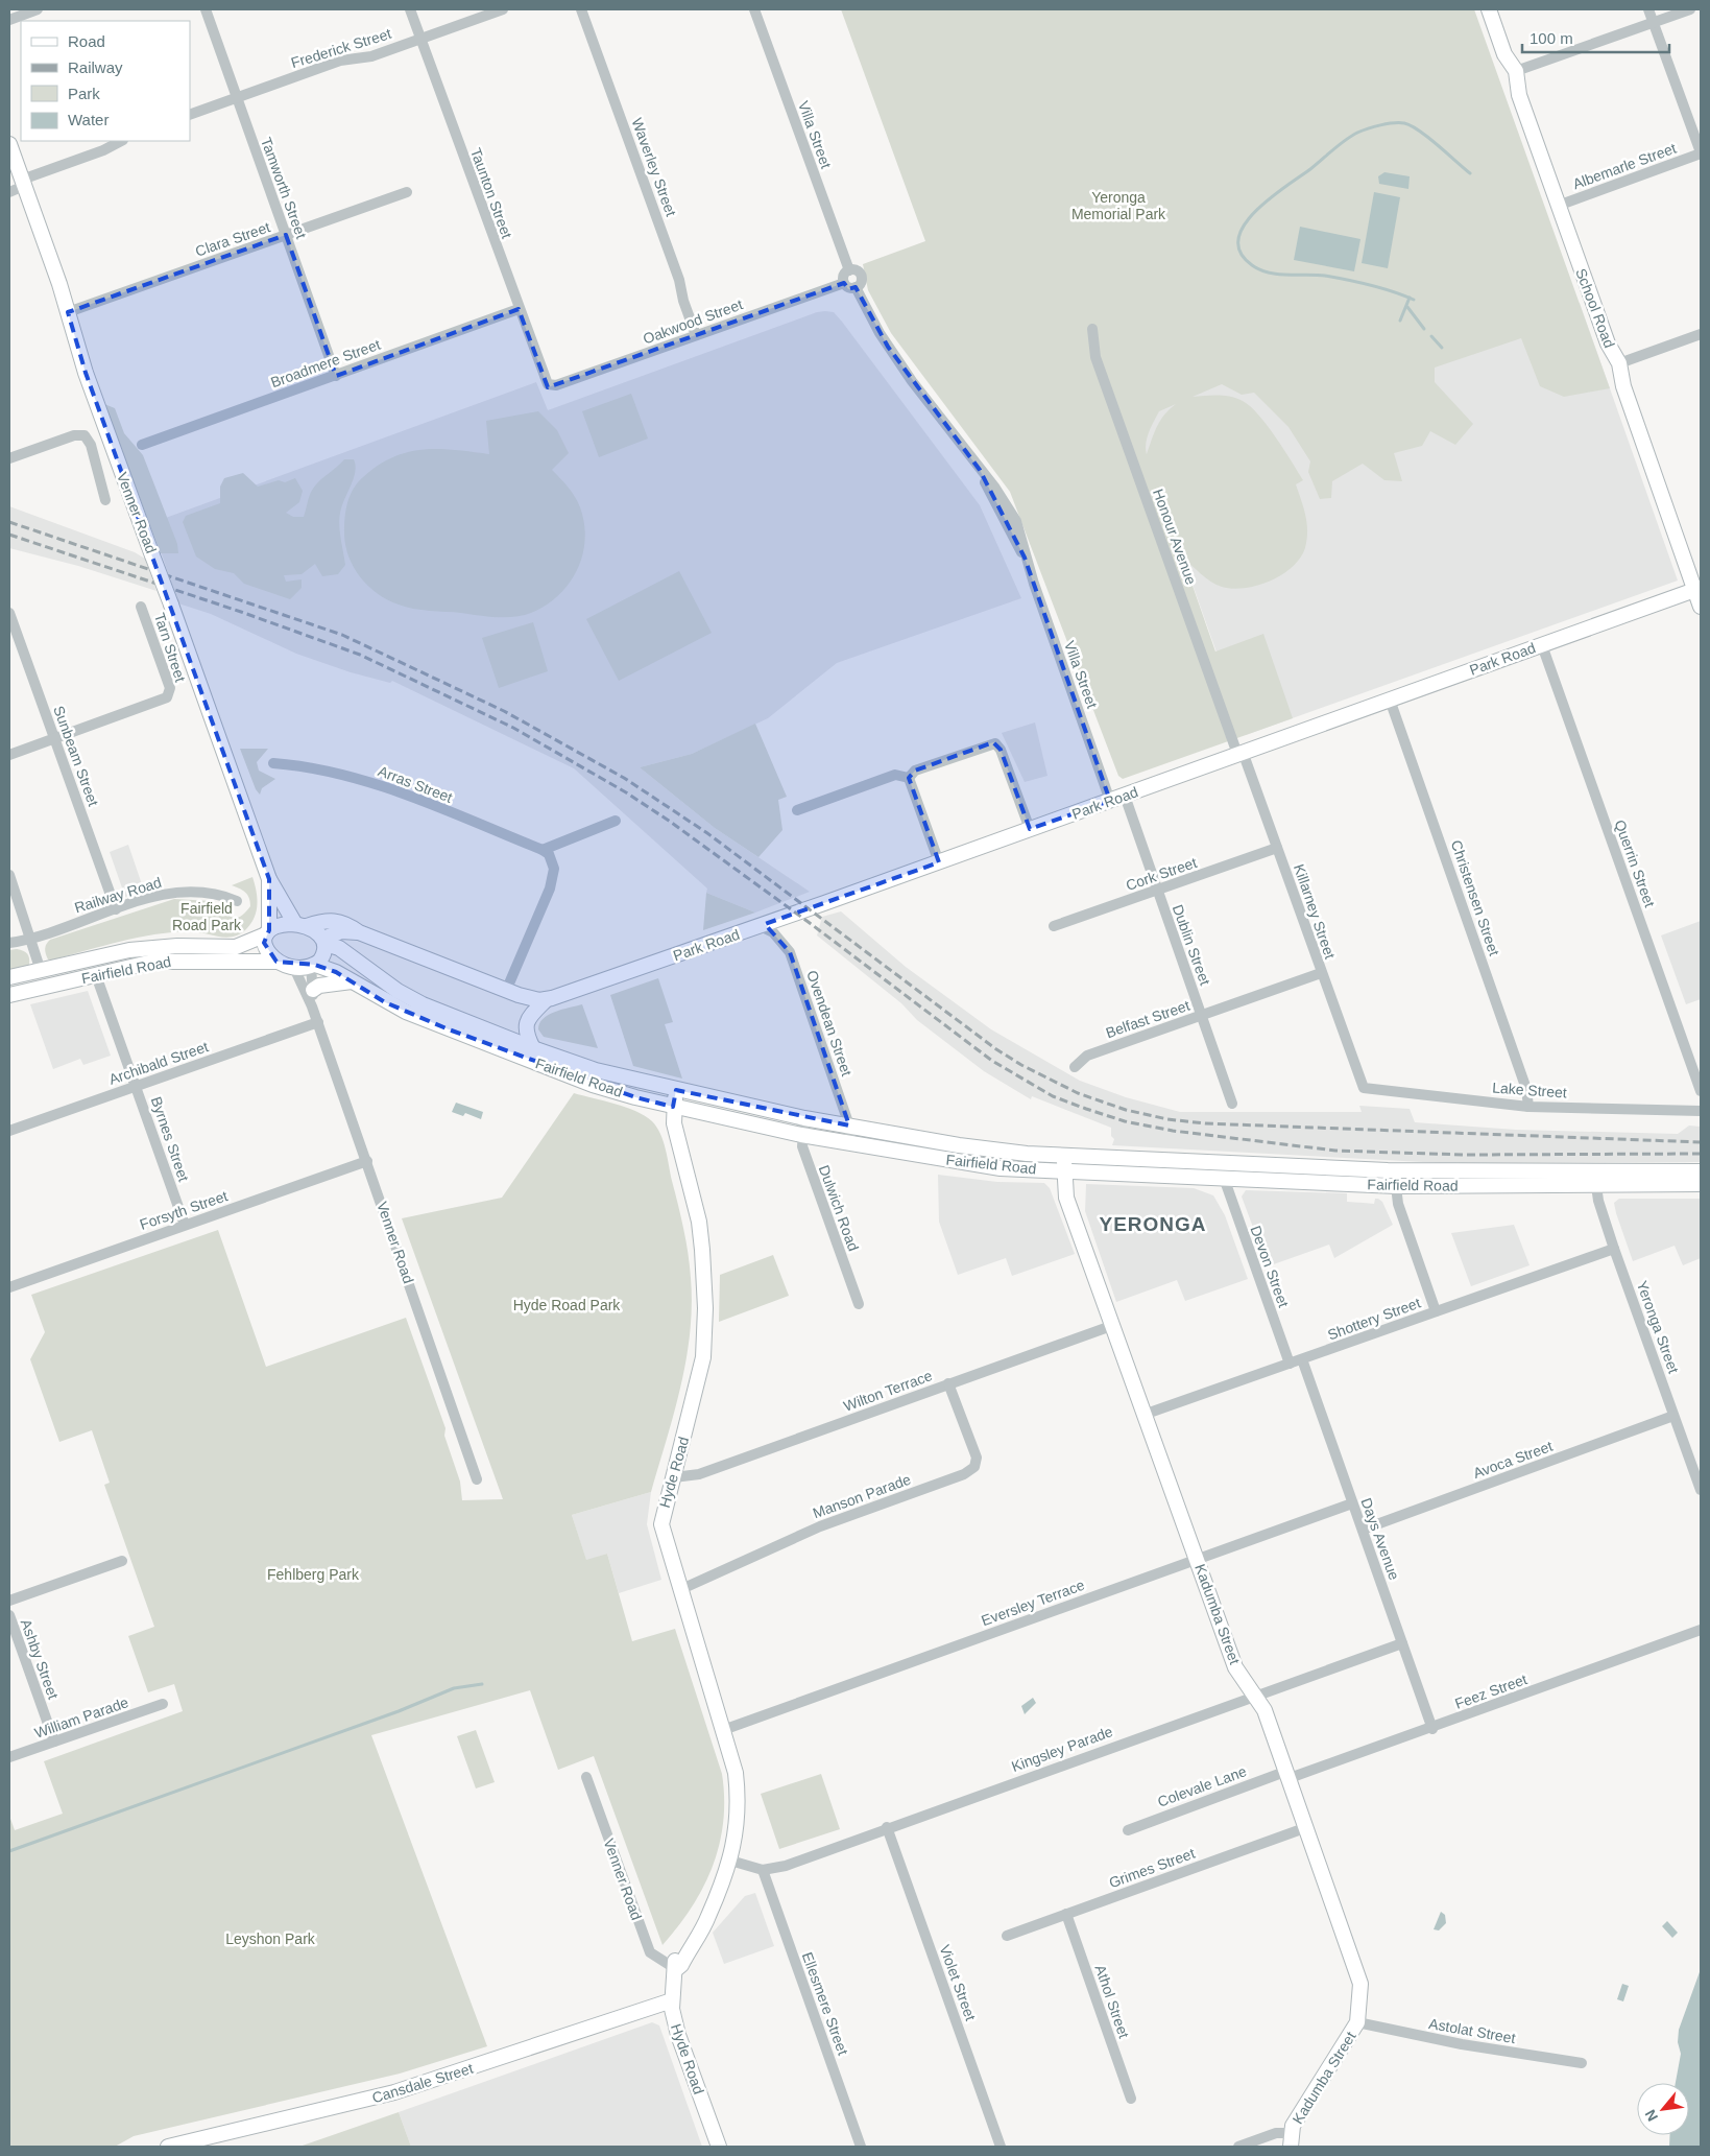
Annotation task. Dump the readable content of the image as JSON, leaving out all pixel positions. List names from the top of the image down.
{
  "streets": {
    "street": [
      "Frederick Street",
      "Villa Street",
      "Albemarle Street",
      "Waverley Street",
      "Tamworth Street",
      "Taunton Street",
      "Clara Street",
      "School Road",
      "Oakwood Street",
      "Broadmere Street",
      "Venner Road",
      "Honour Avenue",
      "Tarn Street",
      "Park Road",
      "Sunbeam Street",
      "Arras Street",
      "Querrin Street",
      "Cork Street",
      "Railway Road",
      "Christensen Street",
      "Killarney Street",
      "Dublin Street",
      "Fairfield Road",
      "Belfast Street",
      "Ovendean Street",
      "Archibald Street",
      "Lake Street",
      "Byrnes Street",
      "Dulwich Road",
      "Forsyth Street",
      "Devon Street",
      "Shottery Street",
      "Yeronga Street",
      "Wilton Terrace",
      "Avoca Street",
      "Hyde Road",
      "Manson Parade",
      "Days Avenue",
      "Eversley Terrace",
      "Kadumba Street",
      "Ashby Street",
      "Feez Street",
      "William Parade",
      "Kingsley Parade",
      "Colevale Lane",
      "Grimes Street",
      "Violet Street",
      "Athol Street",
      "Ellesmere Street",
      "Astolat Street",
      "Cansdale Street"
    ]
  },
  "crossings": [
    ["Frederick Street", "Tamworth Street"],
    ["Frederick Street", "Taunton Street"],
    ["Villa Street", "Oakwood Street"],
    ["Villa Street", "Park Road"],
    ["Villa Street", "Dublin Street"],
    ["Albemarle Street", "School Road"],
    ["Waverley Street", "Oakwood Street"],
    ["Tamworth Street", "Clara Street"],
    ["Tamworth Street", "Broadmere Street"],
    ["Taunton Street", "Oakwood Street"],
    ["Taunton Street", "Broadmere Street"],
    ["Clara Street", "Venner Road"],
    ["School Road", "Park Road"],
    ["Venner Road", "Fairfield Road"],
    ["Venner Road", "Archibald Street"],
    ["Venner Road", "Forsyth Street"],
    ["Venner Road", "Hyde Road"],
    ["Honour Avenue", "Park Road"],
    ["Honour Avenue", "Killarney Street"],
    ["Tarn Street", "Sunbeam Street"],
    ["Park Road", "Querrin Street"],
    ["Park Road", "Christensen Street"],
    ["Park Road", "Killarney Street"],
    ["Park Road", "Dublin Street"],
    ["Park Road", "Ovendean Street"],
    ["Sunbeam Street", "Railway Road"],
    ["Cork Street", "Killarney Street"],
    ["Cork Street", "Dublin Street"],
    ["Christensen Street", "Lake Street"],
    ["Killarney Street", "Belfast Street"],
    ["Killarney Street", "Lake Street"],
    ["Dublin Street", "Belfast Street"],
    ["Fairfield Road", "Ovendean Street"],
    ["Fairfield Road", "Byrnes Street"],
    ["Fairfield Road", "Dulwich Road"],
    ["Fairfield Road", "Devon Street"],
    ["Fairfield Road", "Yeronga Street"],
    ["Fairfield Road", "Hyde Road"],
    ["Fairfield Road", "Kadumba Street"],
    ["Archibald Street", "Byrnes Street"],
    ["Byrnes Street", "Forsyth Street"],
    ["Devon Street", "Shottery Street"],
    ["Shottery Street", "Yeronga Street"],
    ["Shottery Street", "Days Avenue"],
    ["Shottery Street", "Kadumba Street"],
    ["Yeronga Street", "Avoca Street"],
    ["Wilton Terrace", "Hyde Road"],
    ["Wilton Terrace", "Manson Parade"],
    ["Wilton Terrace", "Kadumba Street"],
    ["Avoca Street", "Days Avenue"],
    ["Hyde Road", "Manson Parade"],
    ["Hyde Road", "Eversley Terrace"],
    ["Hyde Road", "Kingsley Parade"],
    ["Hyde Road", "Cansdale Street"],
    ["Days Avenue", "Eversley Terrace"],
    ["Days Avenue", "Feez Street"],
    ["Days Avenue", "Kingsley Parade"],
    ["Eversley Terrace", "Kadumba Street"],
    ["Kadumba Street", "Feez Street"],
    ["Kadumba Street", "Kingsley Parade"],
    ["Kadumba Street", "Colevale Lane"],
    ["Kadumba Street", "Grimes Street"],
    ["Kadumba Street", "Astolat Street"],
    ["Ashby Street", "William Parade"],
    ["Feez Street", "Colevale Lane"],
    ["Kingsley Parade", "Violet Street"],
    ["Kingsley Parade", "Ellesmere Street"],
    ["Grimes Street", "Athol Street"]
  ],
  "districts": ["YERONGA"],
  "parks": [
    "Yeronga Memorial Park",
    "Fairfield Road Park",
    "Hyde Road Park",
    "Fehlberg Park",
    "Leyshon Park"
  ],
  "legend": [
    "Road",
    "Railway",
    "Park",
    "Water"
  ],
  "scale_bar": "100 m",
  "north": "bottom left"
}
